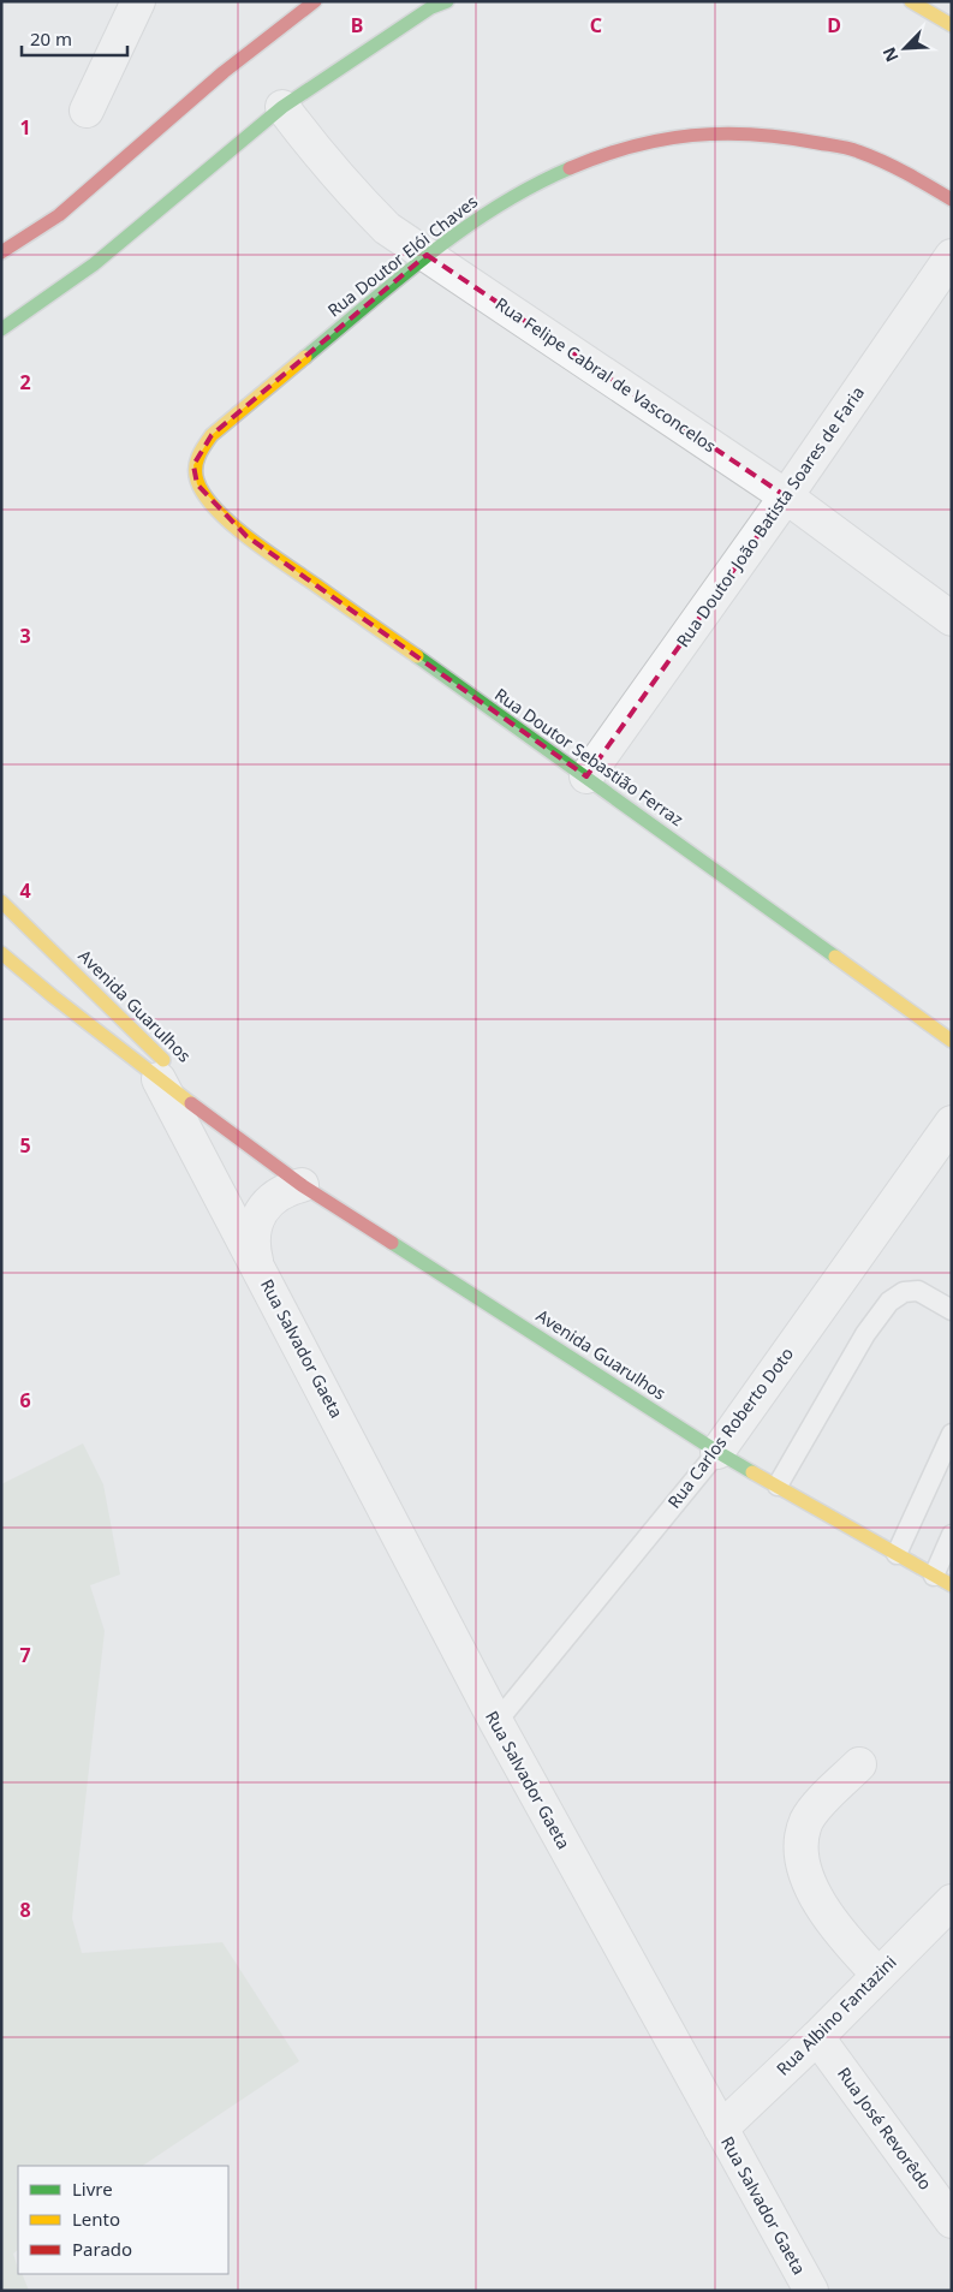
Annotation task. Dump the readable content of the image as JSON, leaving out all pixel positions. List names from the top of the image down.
{
  "streets": {
    "main road": ["Rua Doutor Elói Chaves", "Rua Doutor Sebastião Ferraz", "Avenida Guarulhos"],
    "street": [
      "Rua Felipe Cabral de Vasconcelos",
      "Rua Doutor João Batista Soares de Faria",
      "Rua Salvador Gaeta",
      "Rua Carlos Roberto Doto",
      "Rua Albino Fantazini",
      "Rua José Revorêdo"
    ]
  },
  "crossings": [
    ["Rua Doutor Elói Chaves", "Rua Felipe Cabral de Vasconcelos"],
    ["Rua Doutor Elói Chaves", "Rua Doutor Sebastião Ferraz"],
    ["Rua Felipe Cabral de Vasconcelos", "Rua Doutor João Batista Soares de Faria"],
    ["Rua Doutor João Batista Soares de Faria", "Rua Doutor Sebastião Ferraz"],
    ["Avenida Guarulhos", "Rua Salvador Gaeta"],
    ["Avenida Guarulhos", "Rua Carlos Roberto Doto"],
    ["Rua Salvador Gaeta", "Rua Carlos Roberto Doto"],
    ["Rua Salvador Gaeta", "Rua Albino Fantazini"],
    ["Rua Albino Fantazini", "Rua José Revorêdo"]
  ],
  "legend": ["Livre", "Lento", "Parado"],
  "scale_bar": "20 m",
  "north": "bottom left",
  "grid": {
    "columns": ["B", "C", "D"],
    "rows": [
      "1",
      "2",
      "3",
      "4",
      "5",
      "6",
      "7",
      "8"
    ]
  }
}
